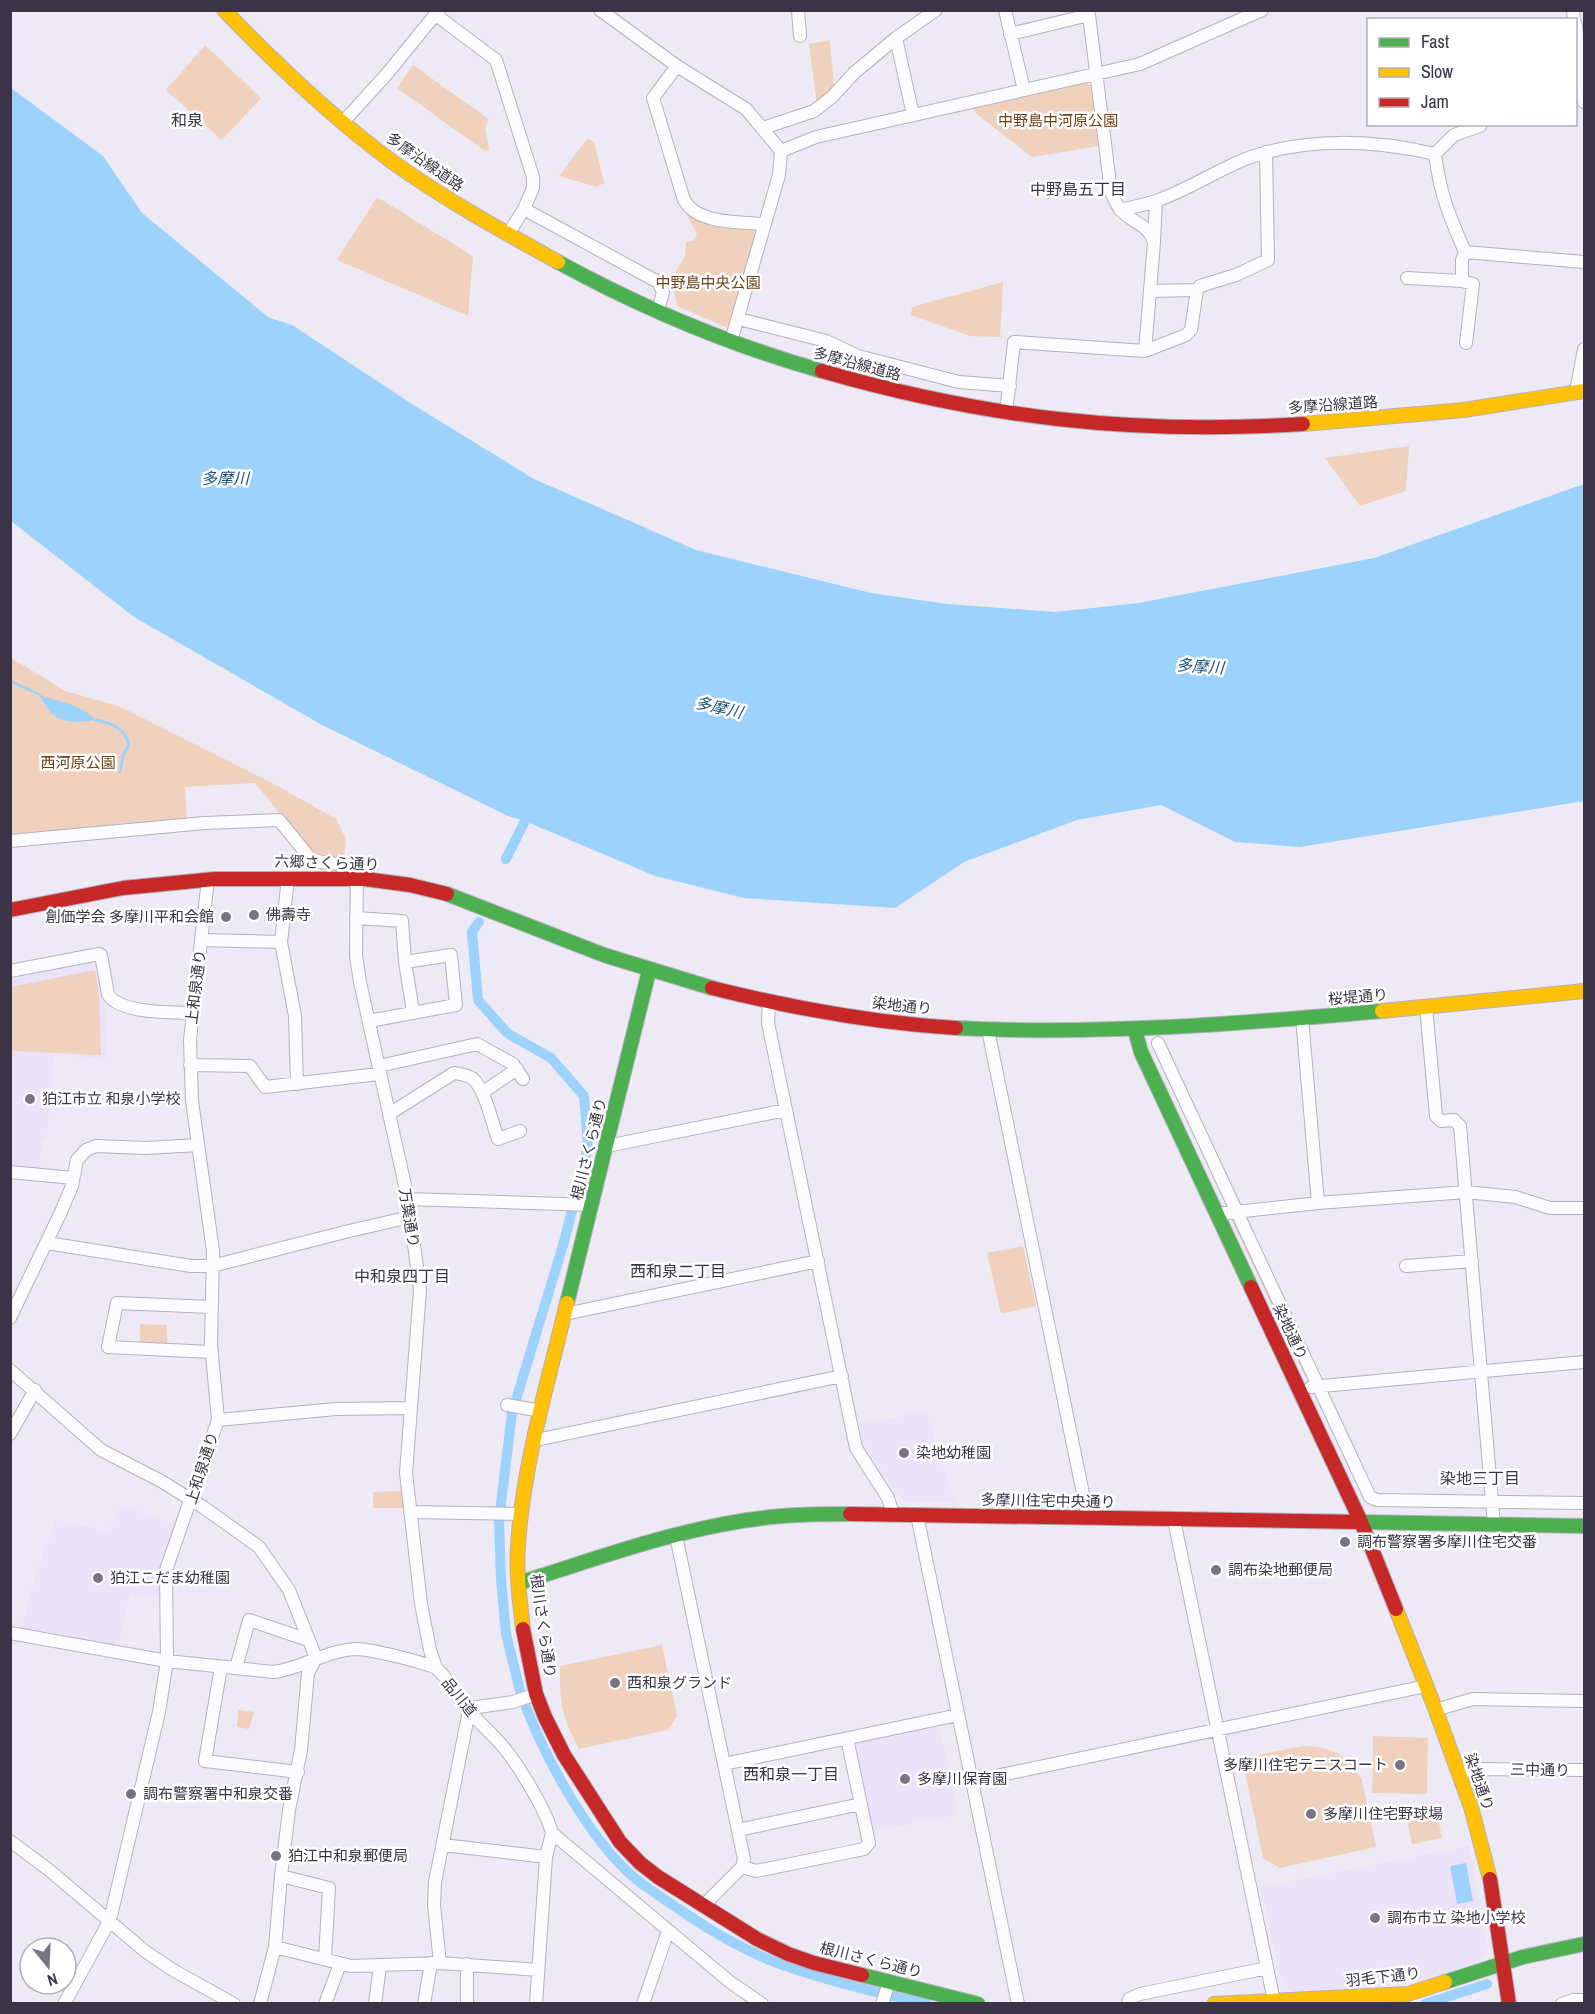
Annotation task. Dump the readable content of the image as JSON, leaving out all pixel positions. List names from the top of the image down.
{
  "streets": {
    "street": [
      "多摩沿線道路",
      "六郷さくら通り",
      "上和泉通り",
      "桜堤通り",
      "染地通り",
      "根川さくら通り",
      "万葉通り",
      "多摩川住宅中央通り",
      "品川道",
      "三中通り",
      "羽毛下通り"
    ]
  },
  "crossings": [
    ["六郷さくら通り", "上和泉通り"],
    ["六郷さくら通り", "染地通り"],
    ["六郷さくら通り", "根川さくら通り"],
    ["六郷さくら通り", "万葉通り"],
    ["上和泉通り", "品川道"],
    ["桜堤通り", "染地通り"],
    ["染地通り", "多摩川住宅中央通り"],
    ["染地通り", "三中通り"],
    ["染地通り", "羽毛下通り"],
    ["根川さくら通り", "多摩川住宅中央通り"],
    ["万葉通り", "品川道"]
  ],
  "districts": [
    "和泉",
    "中野島五丁目",
    "西和泉二丁目",
    "中和泉四丁目",
    "染地三丁目",
    "西和泉一丁目"
  ],
  "water": ["多摩川"],
  "parks": ["中野島中河原公園", "中野島中央公園", "西河原公園"],
  "places": [
    "佛壽寺",
    "創価学会 多摩川平和会館",
    "狛江市立 和泉小学校",
    "染地幼稚園",
    "調布警察署多摩川住宅交番",
    "調布染地郵便局",
    "狛江こだま幼稚園",
    "西和泉グランド",
    "多摩川住宅テニスコート",
    "多摩川保育園",
    "調布警察署中和泉交番",
    "多摩川住宅野球場",
    "狛江中和泉郵便局",
    "調布市立 染地小学校"
  ],
  "legend": ["Fast", "Slow", "Jam"],
  "north": "bottom"
}
